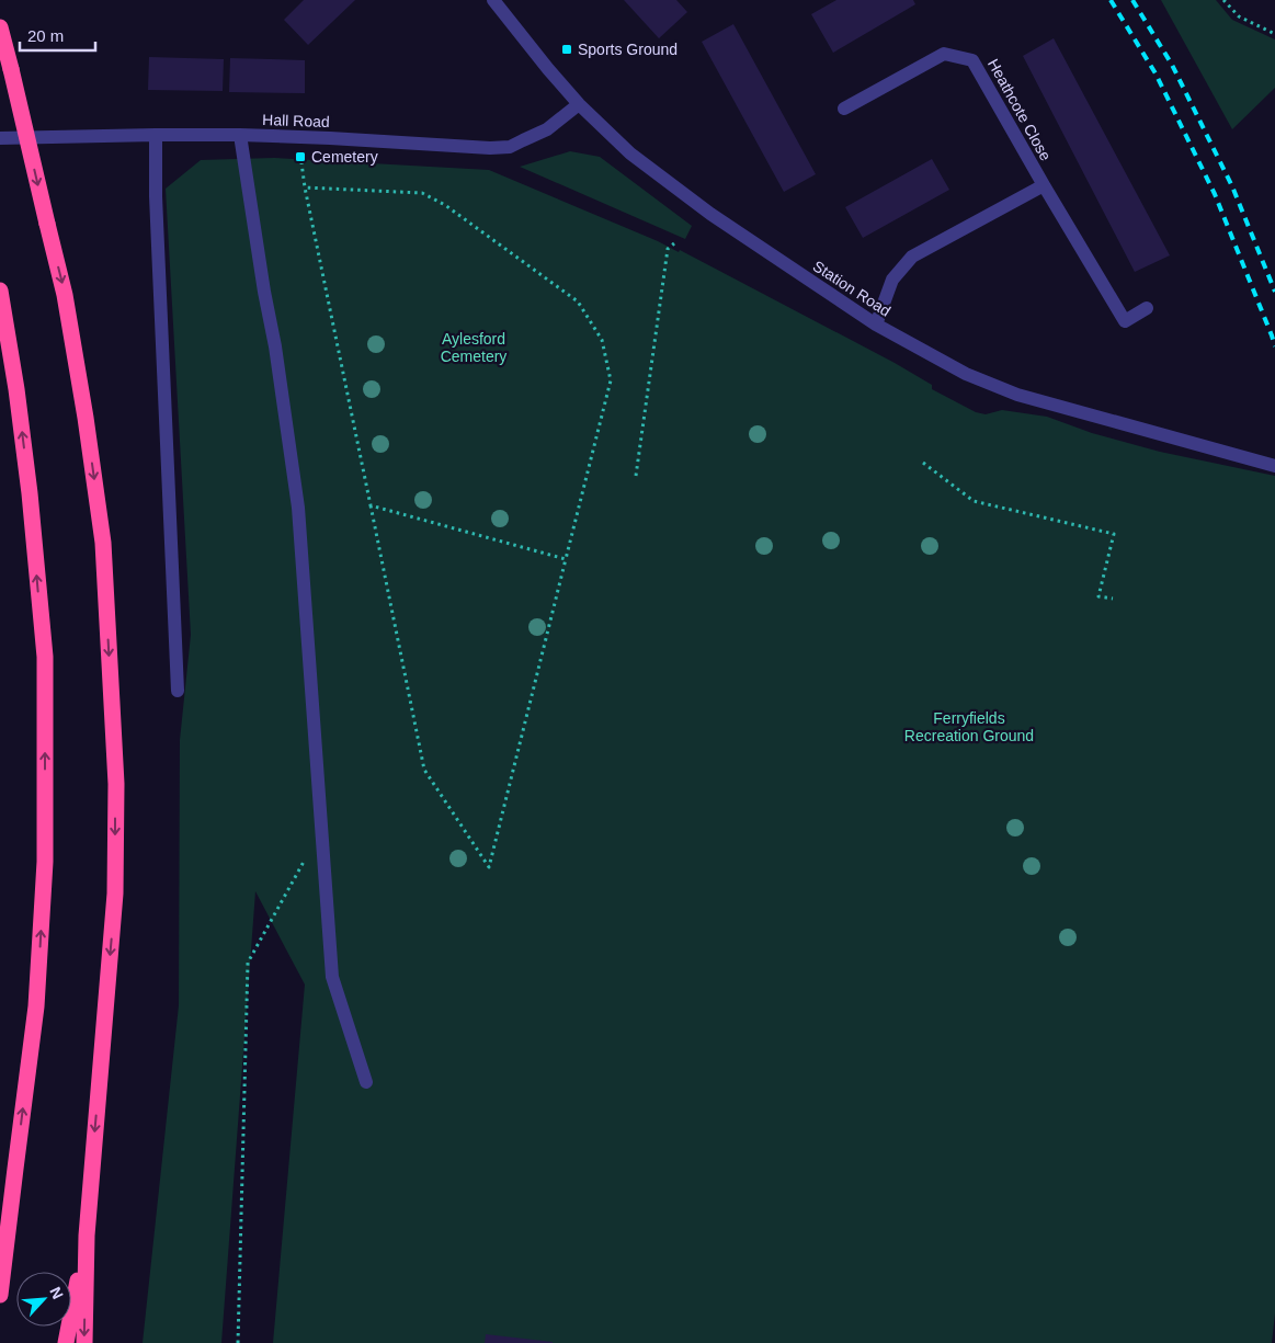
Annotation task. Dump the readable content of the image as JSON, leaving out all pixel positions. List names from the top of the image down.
{
  "streets": {
    "street": ["Heathcote Close", "Hall Road", "Station Road"]
  },
  "crossings": [
    ["Heathcote Close", "Station Road"],
    ["Hall Road", "Station Road"]
  ],
  "parks": ["Aylesford Cemetery", "Ferryfields Recreation Ground"],
  "places": {
    "transit": ["Sports Ground", "Cemetery"]
  },
  "scale_bar": "20 m",
  "north": "top right"
}
